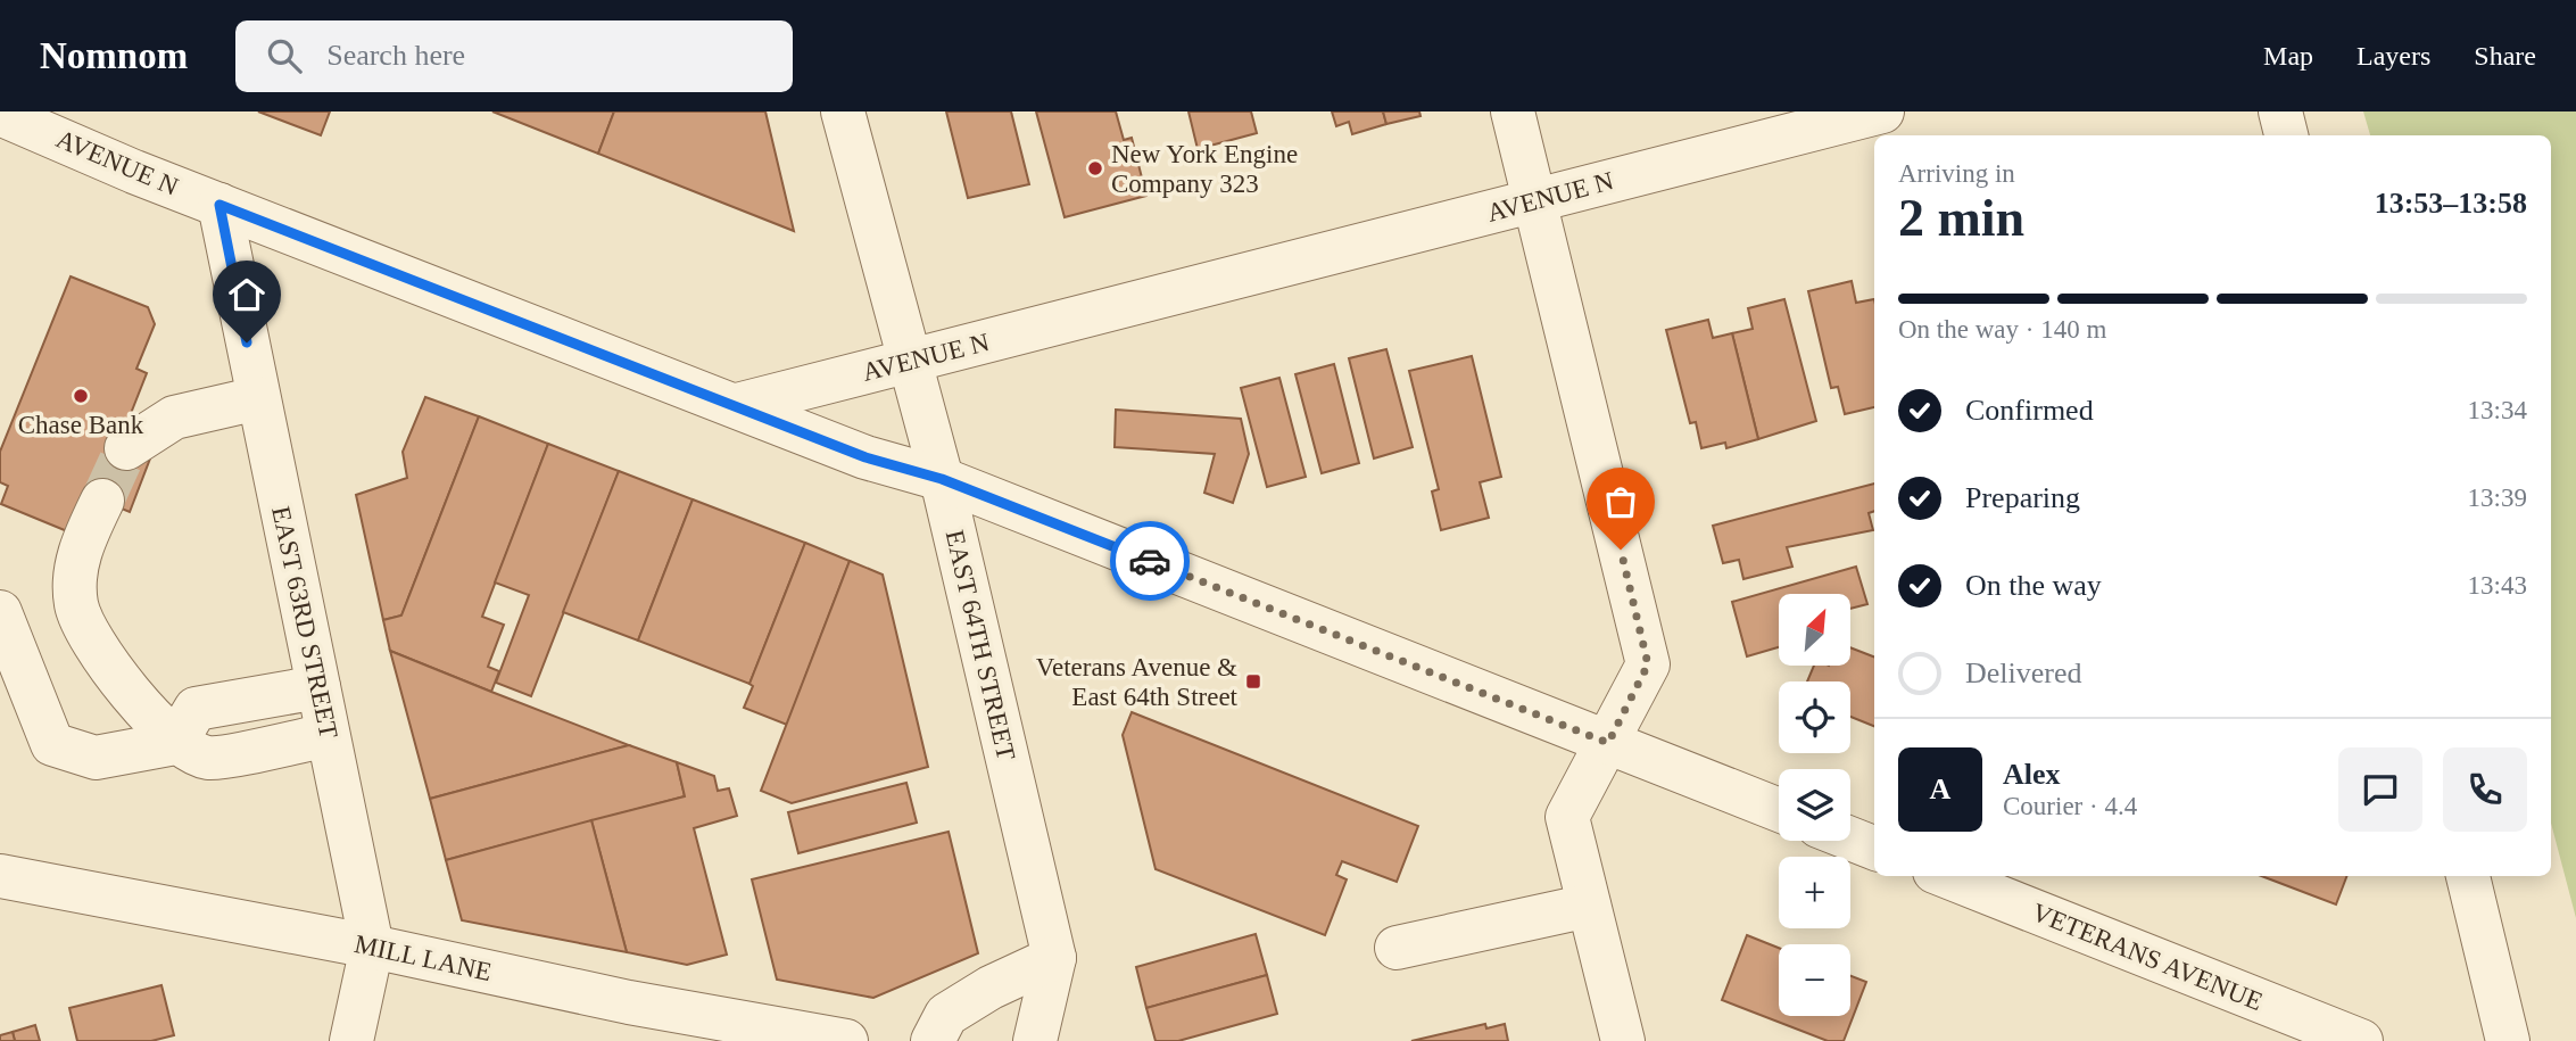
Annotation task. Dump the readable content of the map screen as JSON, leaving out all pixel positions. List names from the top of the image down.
{
  "streets": {
    "street": [
      "AVENUE N",
      "EAST 63RD STREET",
      "EAST 64TH STREET",
      "VETERANS AVENUE",
      "MILL LANE"
    ]
  },
  "crossings": [
    ["AVENUE N", "EAST 63RD STREET"],
    ["AVENUE N", "EAST 64TH STREET"],
    ["EAST 63RD STREET", "MILL LANE"]
  ],
  "places": {
    "other": ["New York Engine Company 323", "Chase Bank"],
    "transit": ["Veterans Avenue & East 64th Street"]
  },
  "north": "top right",
  "page": {
    "header": "Nomnom",
    "search": "Search here",
    "nav": ["Map", "Layers", "Share"],
    "heading": ["2 min", "Arriving in", "13:53–13:58"],
    "panel": ["Alex", "Courier · 4.4"],
    "bar": "On the way · 140 m",
    "list": [
      ["Confirmed", "13:34"],
      ["Preparing", "13:39"],
      ["On the way", "13:43"],
      "Delivered"
    ],
    "map_buttons": ["+", "−"],
    "round": "A"
  }
}
